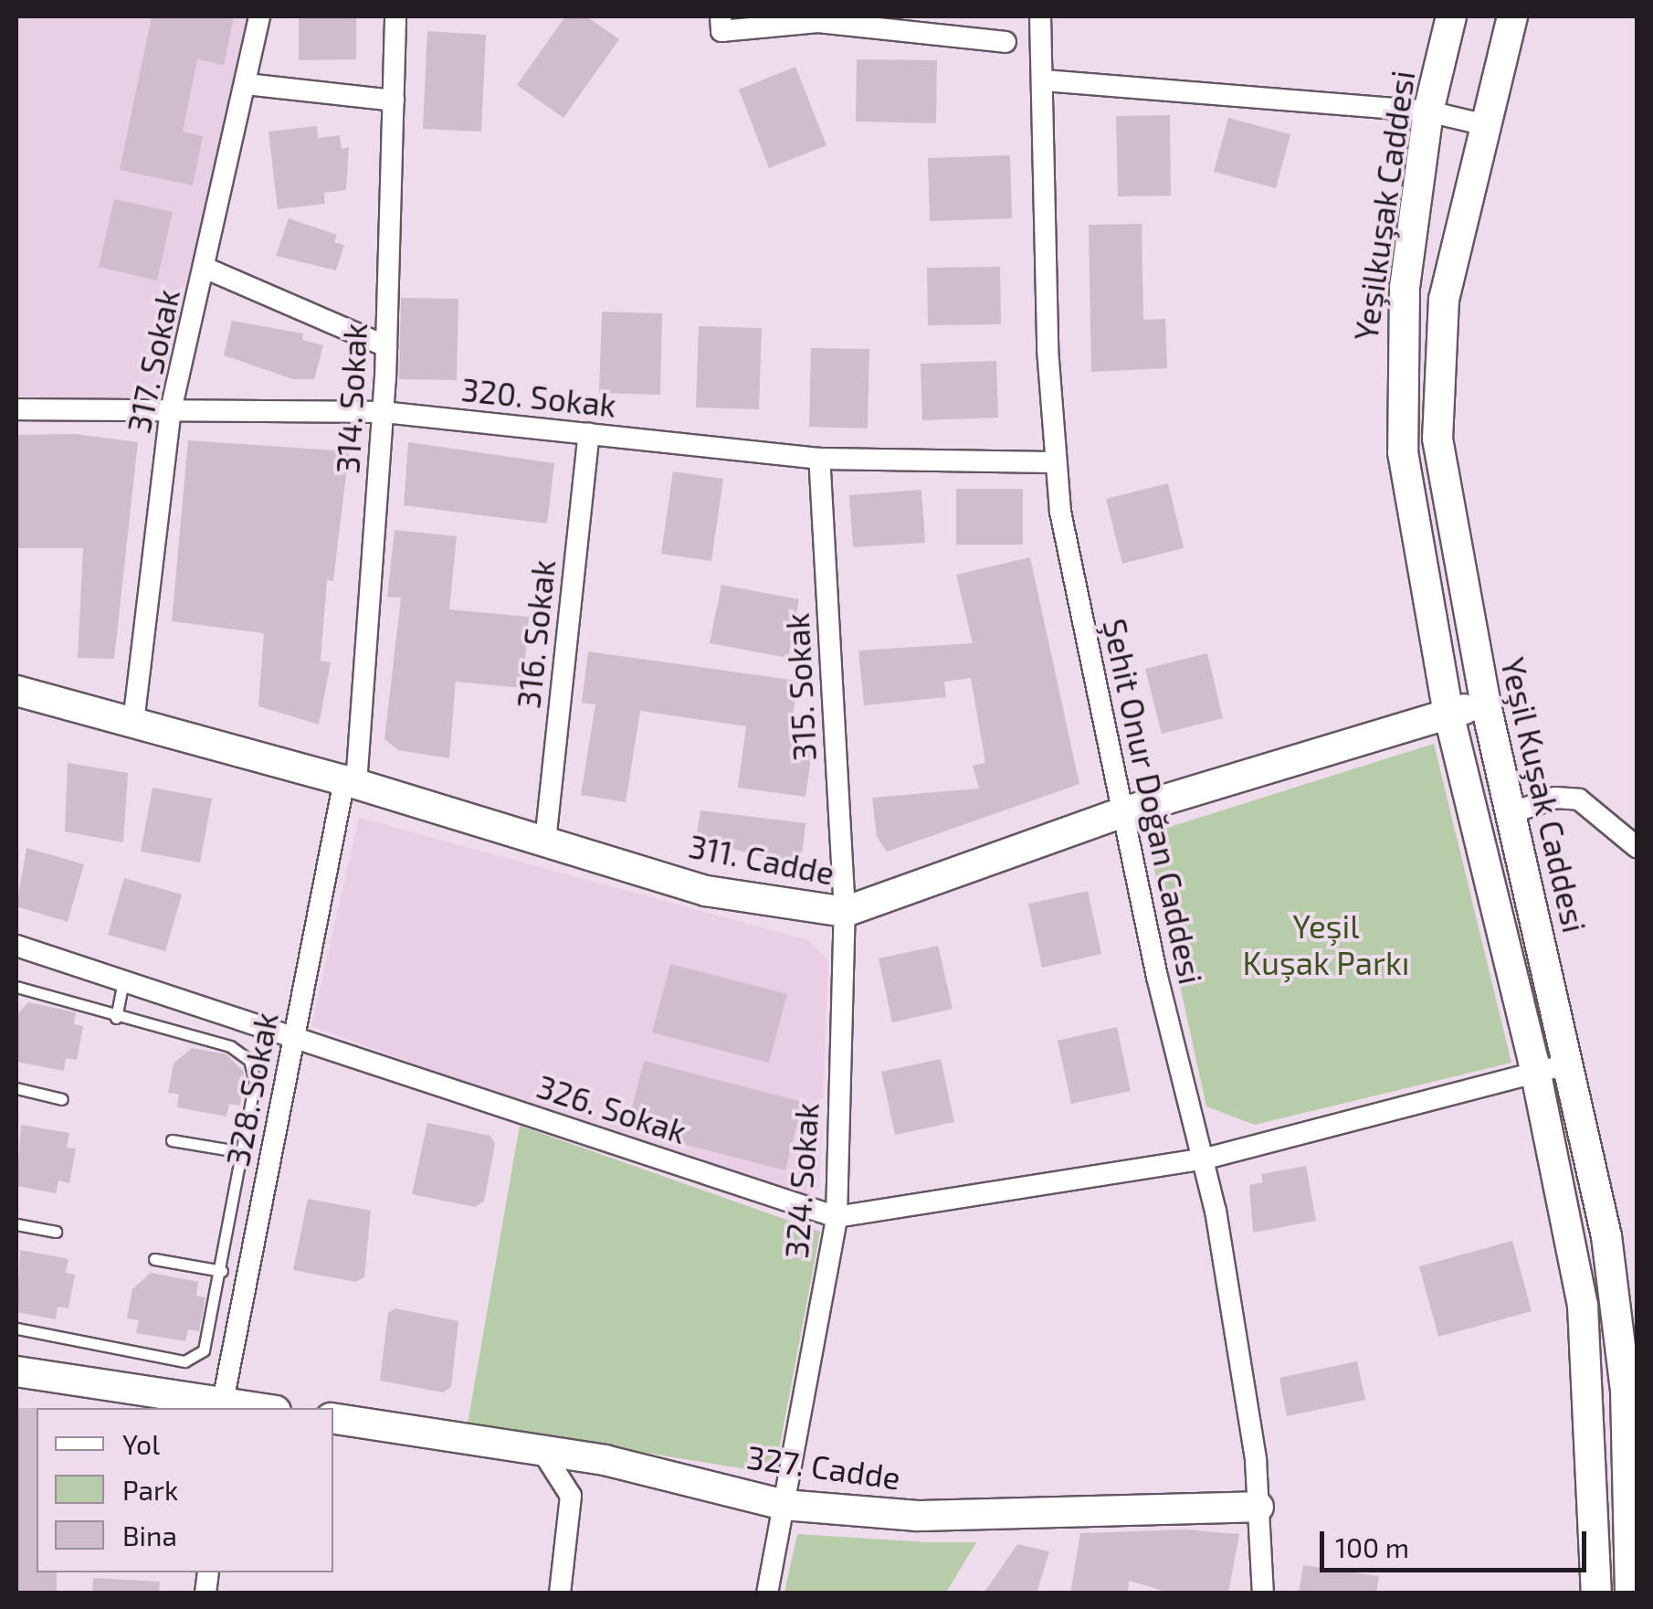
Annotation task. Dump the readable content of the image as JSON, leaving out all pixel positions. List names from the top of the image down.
{
  "streets": {
    "main road": [
      "Yeşilkuşak Caddesi",
      "Yeşil Kuşak Caddesi",
      "311. Cadde",
      "327. Cadde"
    ],
    "street": [
      "317. Sokak",
      "320. Sokak",
      "314. Sokak",
      "316. Sokak",
      "315. Sokak",
      "Şehit Onur Doğan Caddesi",
      "328. Sokak",
      "326. Sokak",
      "324. Sokak"
    ]
  },
  "crossings": [
    ["Yeşilkuşak Caddesi", "311. Cadde"],
    ["Yeşilkuşak Caddesi", "326. Sokak"],
    ["317. Sokak", "320. Sokak"],
    ["317. Sokak", "311. Cadde"],
    ["320. Sokak", "314. Sokak"],
    ["320. Sokak", "316. Sokak"],
    ["320. Sokak", "315. Sokak"],
    ["320. Sokak", "Şehit Onur Doğan Caddesi"],
    ["314. Sokak", "311. Cadde"],
    ["314. Sokak", "328. Sokak"],
    ["316. Sokak", "311. Cadde"],
    ["315. Sokak", "311. Cadde"],
    ["315. Sokak", "324. Sokak"],
    ["Yeşil Kuşak Caddesi", "311. Cadde"],
    ["Yeşil Kuşak Caddesi", "326. Sokak"],
    ["Şehit Onur Doğan Caddesi", "311. Cadde"],
    ["Şehit Onur Doğan Caddesi", "326. Sokak"],
    ["Şehit Onur Doğan Caddesi", "327. Cadde"],
    ["311. Cadde", "328. Sokak"],
    ["311. Cadde", "324. Sokak"],
    ["328. Sokak", "326. Sokak"],
    ["326. Sokak", "324. Sokak"],
    ["324. Sokak", "327. Cadde"]
  ],
  "parks": ["Yeşil Kuşak Parkı"],
  "legend": ["Yol", "Park", "Bina"],
  "scale_bar": "100 m"
}
